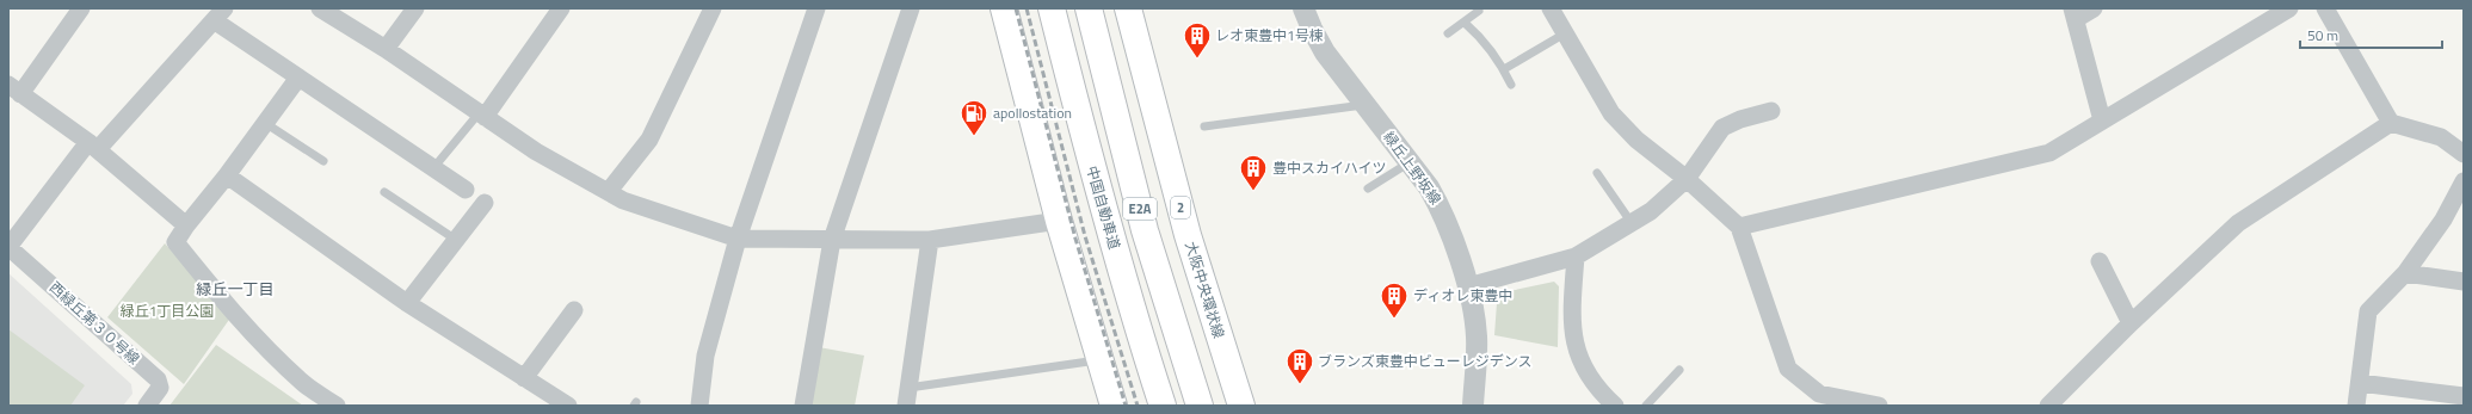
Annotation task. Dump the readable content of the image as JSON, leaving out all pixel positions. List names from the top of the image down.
{
  "streets": {
    "main road": [
      "中国自動車道",
      "2",
      "E2A",
      "大阪中央環状線"
    ],
    "street": ["緑丘上野坂線", "西緑丘第３０号線"]
  },
  "districts": ["緑丘一丁目"],
  "parks": ["緑丘1丁目公園"],
  "places": {
    "building": [
      "レオ東豊中1号棟",
      "豊中スカイハイツ",
      "ディオレ東豊中",
      "ブランズ東豊中ビューレジデンス"
    ],
    "fuel station": ["apollostation"]
  },
  "scale_bar": "50 m"
}
